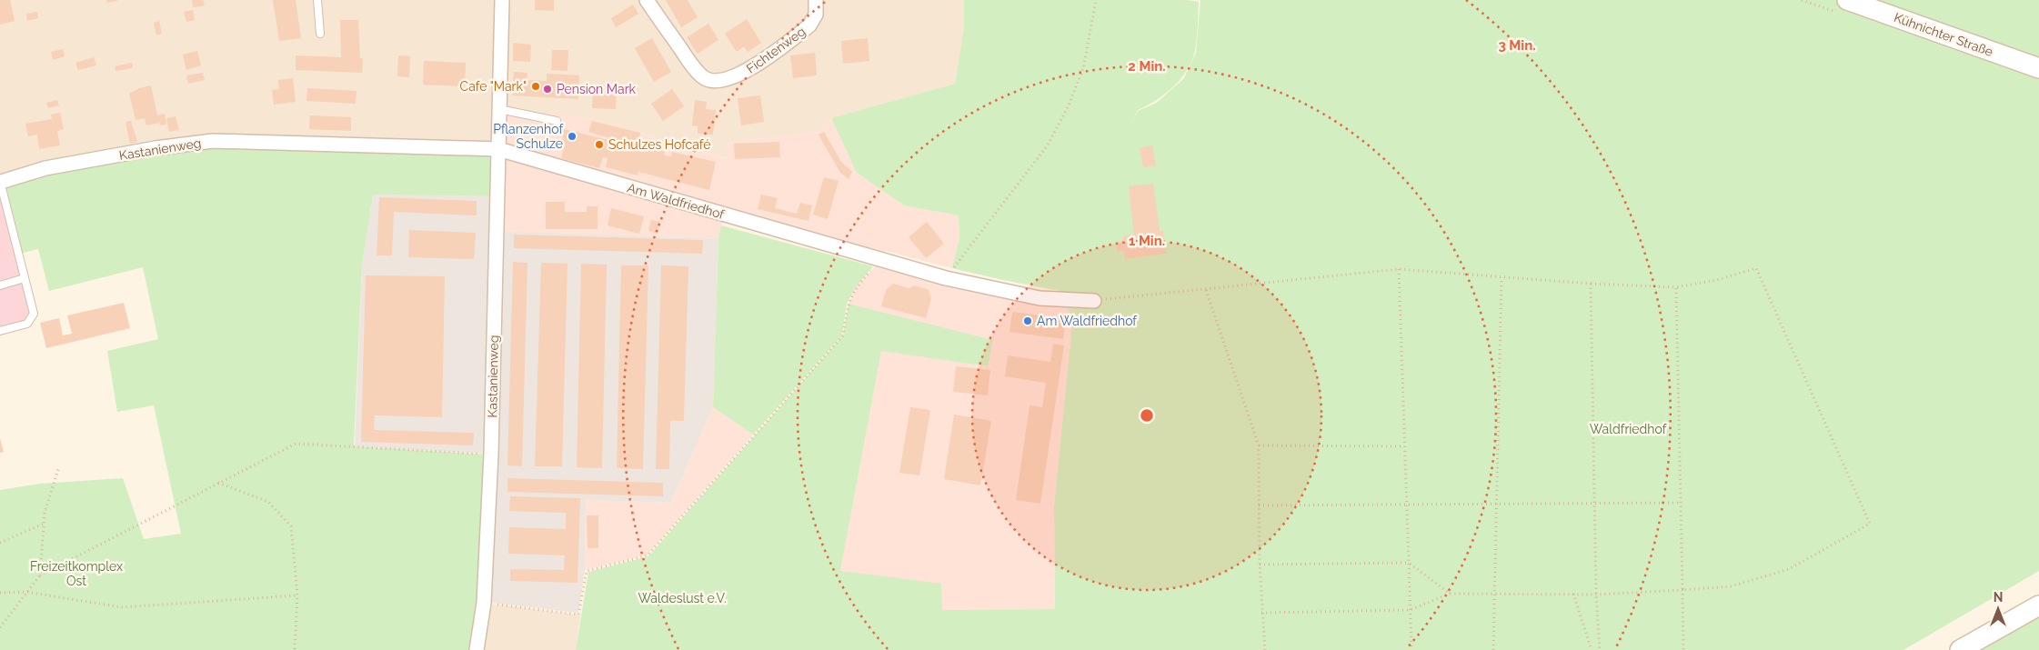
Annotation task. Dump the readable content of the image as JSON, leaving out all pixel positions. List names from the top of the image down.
{
  "streets": {
    "street": [
      "Kühnichter Straße",
      "Fichtenweg",
      "Kastanienweg",
      "Am Waldfriedhof"
    ]
  },
  "crossings": [
    ["Kastanienweg", "Am Waldfriedhof"]
  ],
  "parks": ["Waldfriedhof", "Freizeitkomplex Ost", "Waldeslust e.V."],
  "places": [
    "Cafe \"Mark\"",
    "Pension Mark",
    "Pflanzenhof Schulze",
    "Schulzes Hofcafé",
    "Am Waldfriedhof"
  ],
  "north": "top",
  "rings": ["3 Min.", "2 Min.", "1 Min."]
}
